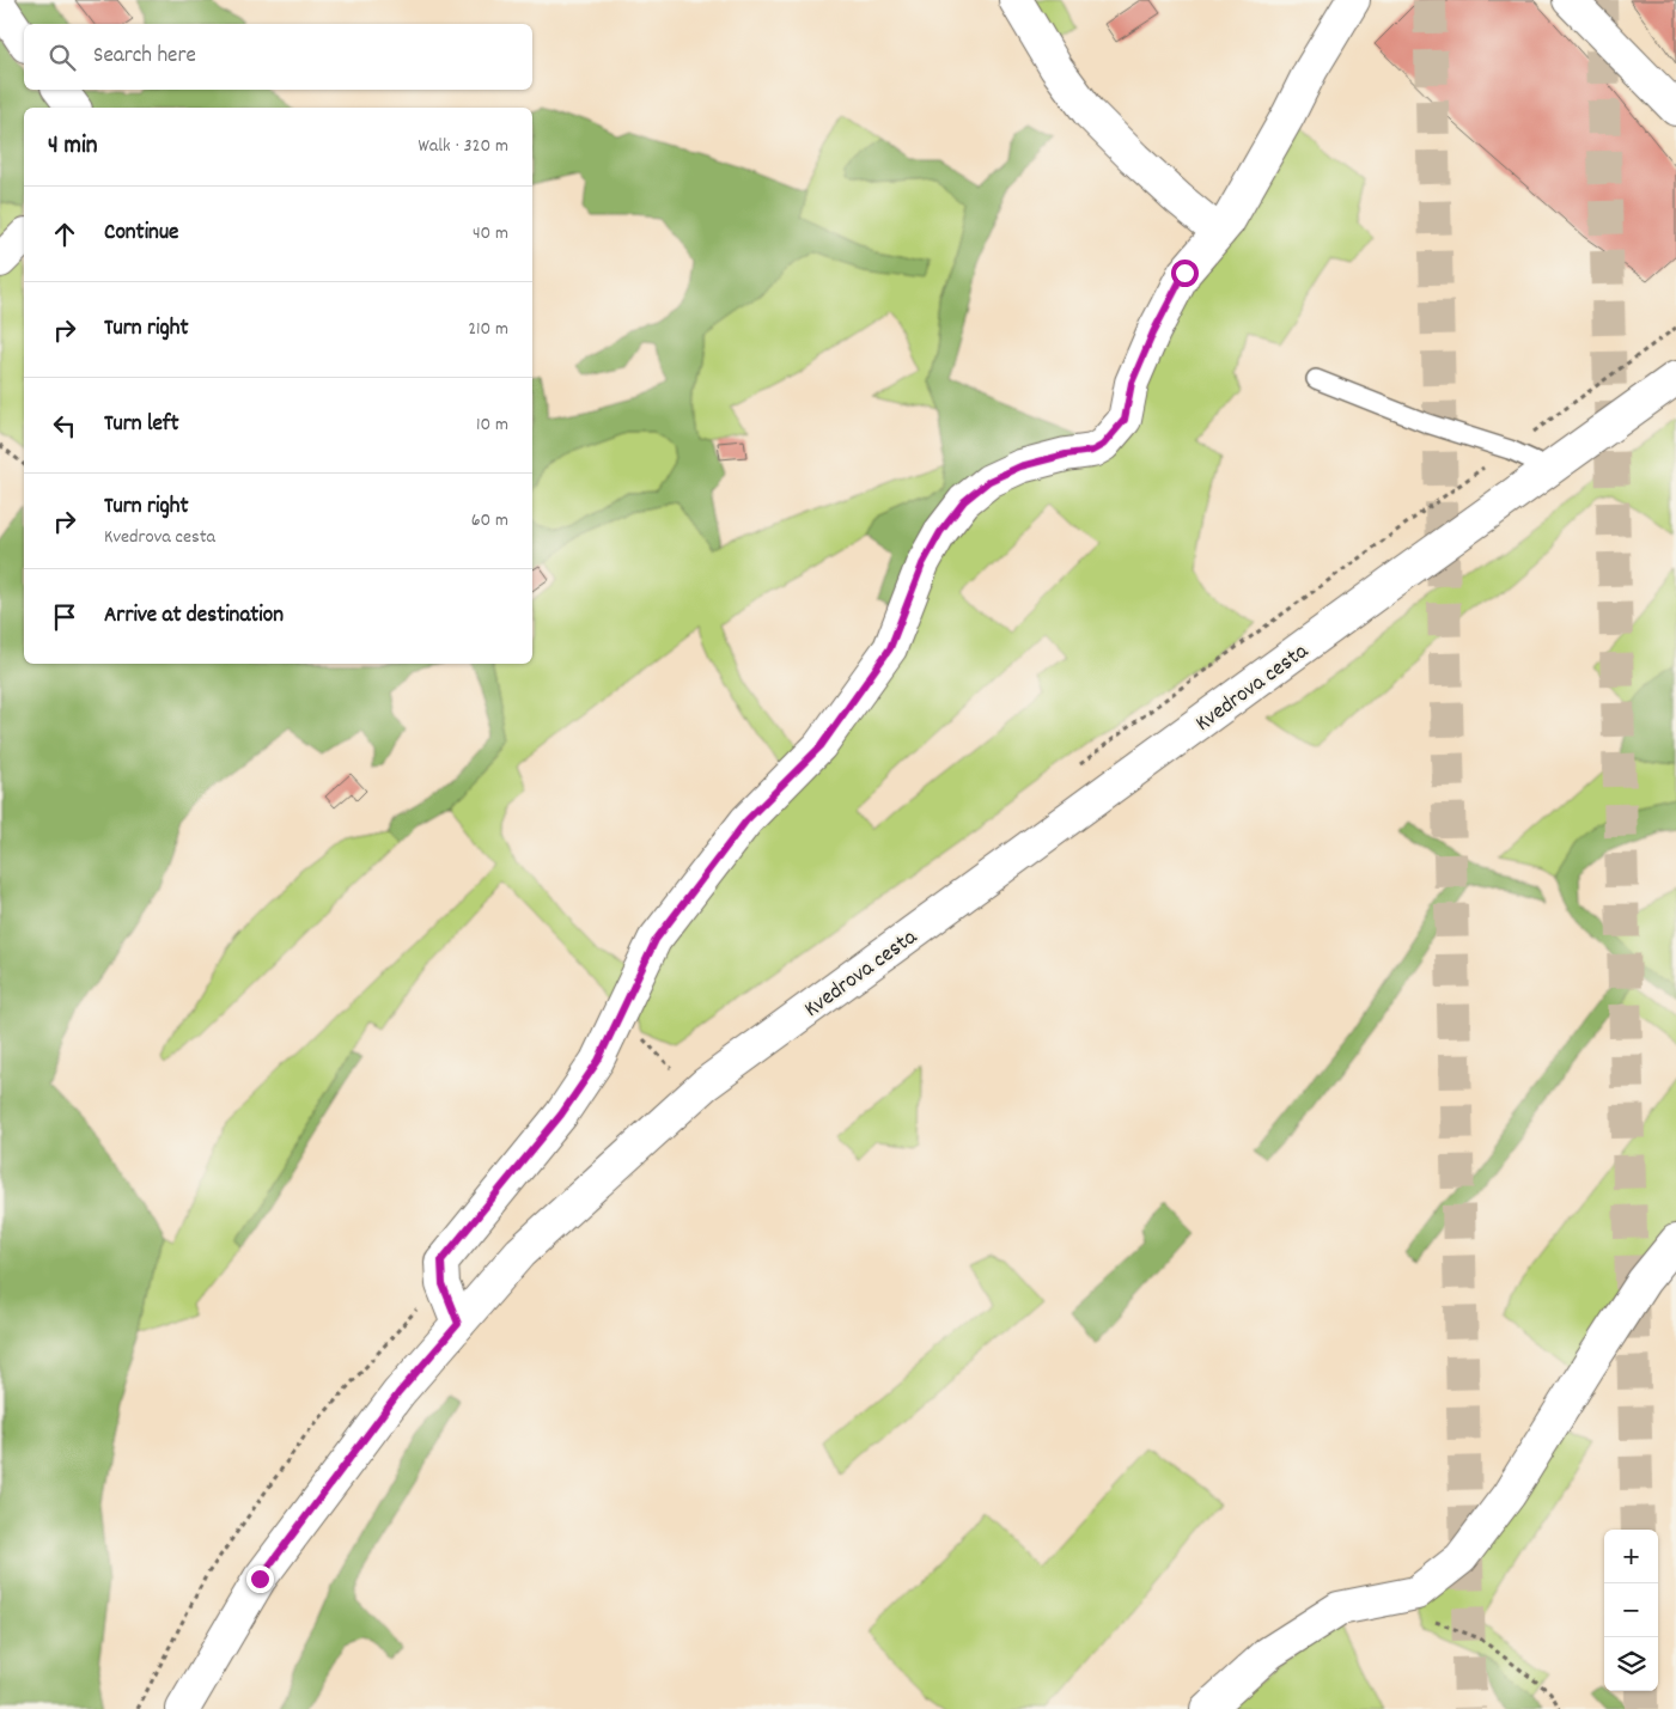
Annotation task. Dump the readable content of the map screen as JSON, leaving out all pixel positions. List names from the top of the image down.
{
  "streets": {
    "street": ["Kvedrova cesta"]
  },
  "page": {
    "search": "Search here",
    "heading": ["4 min", "Walk · 320 m"],
    "list": [
      ["Continue", "40 m"],
      ["Turn right", "210 m"],
      ["Turn left", "10 m"],
      ["Turn right", "Kvedrova cesta", "60 m"],
      "Arrive at destination"
    ],
    "map_buttons": ["+", "−"]
  }
}
